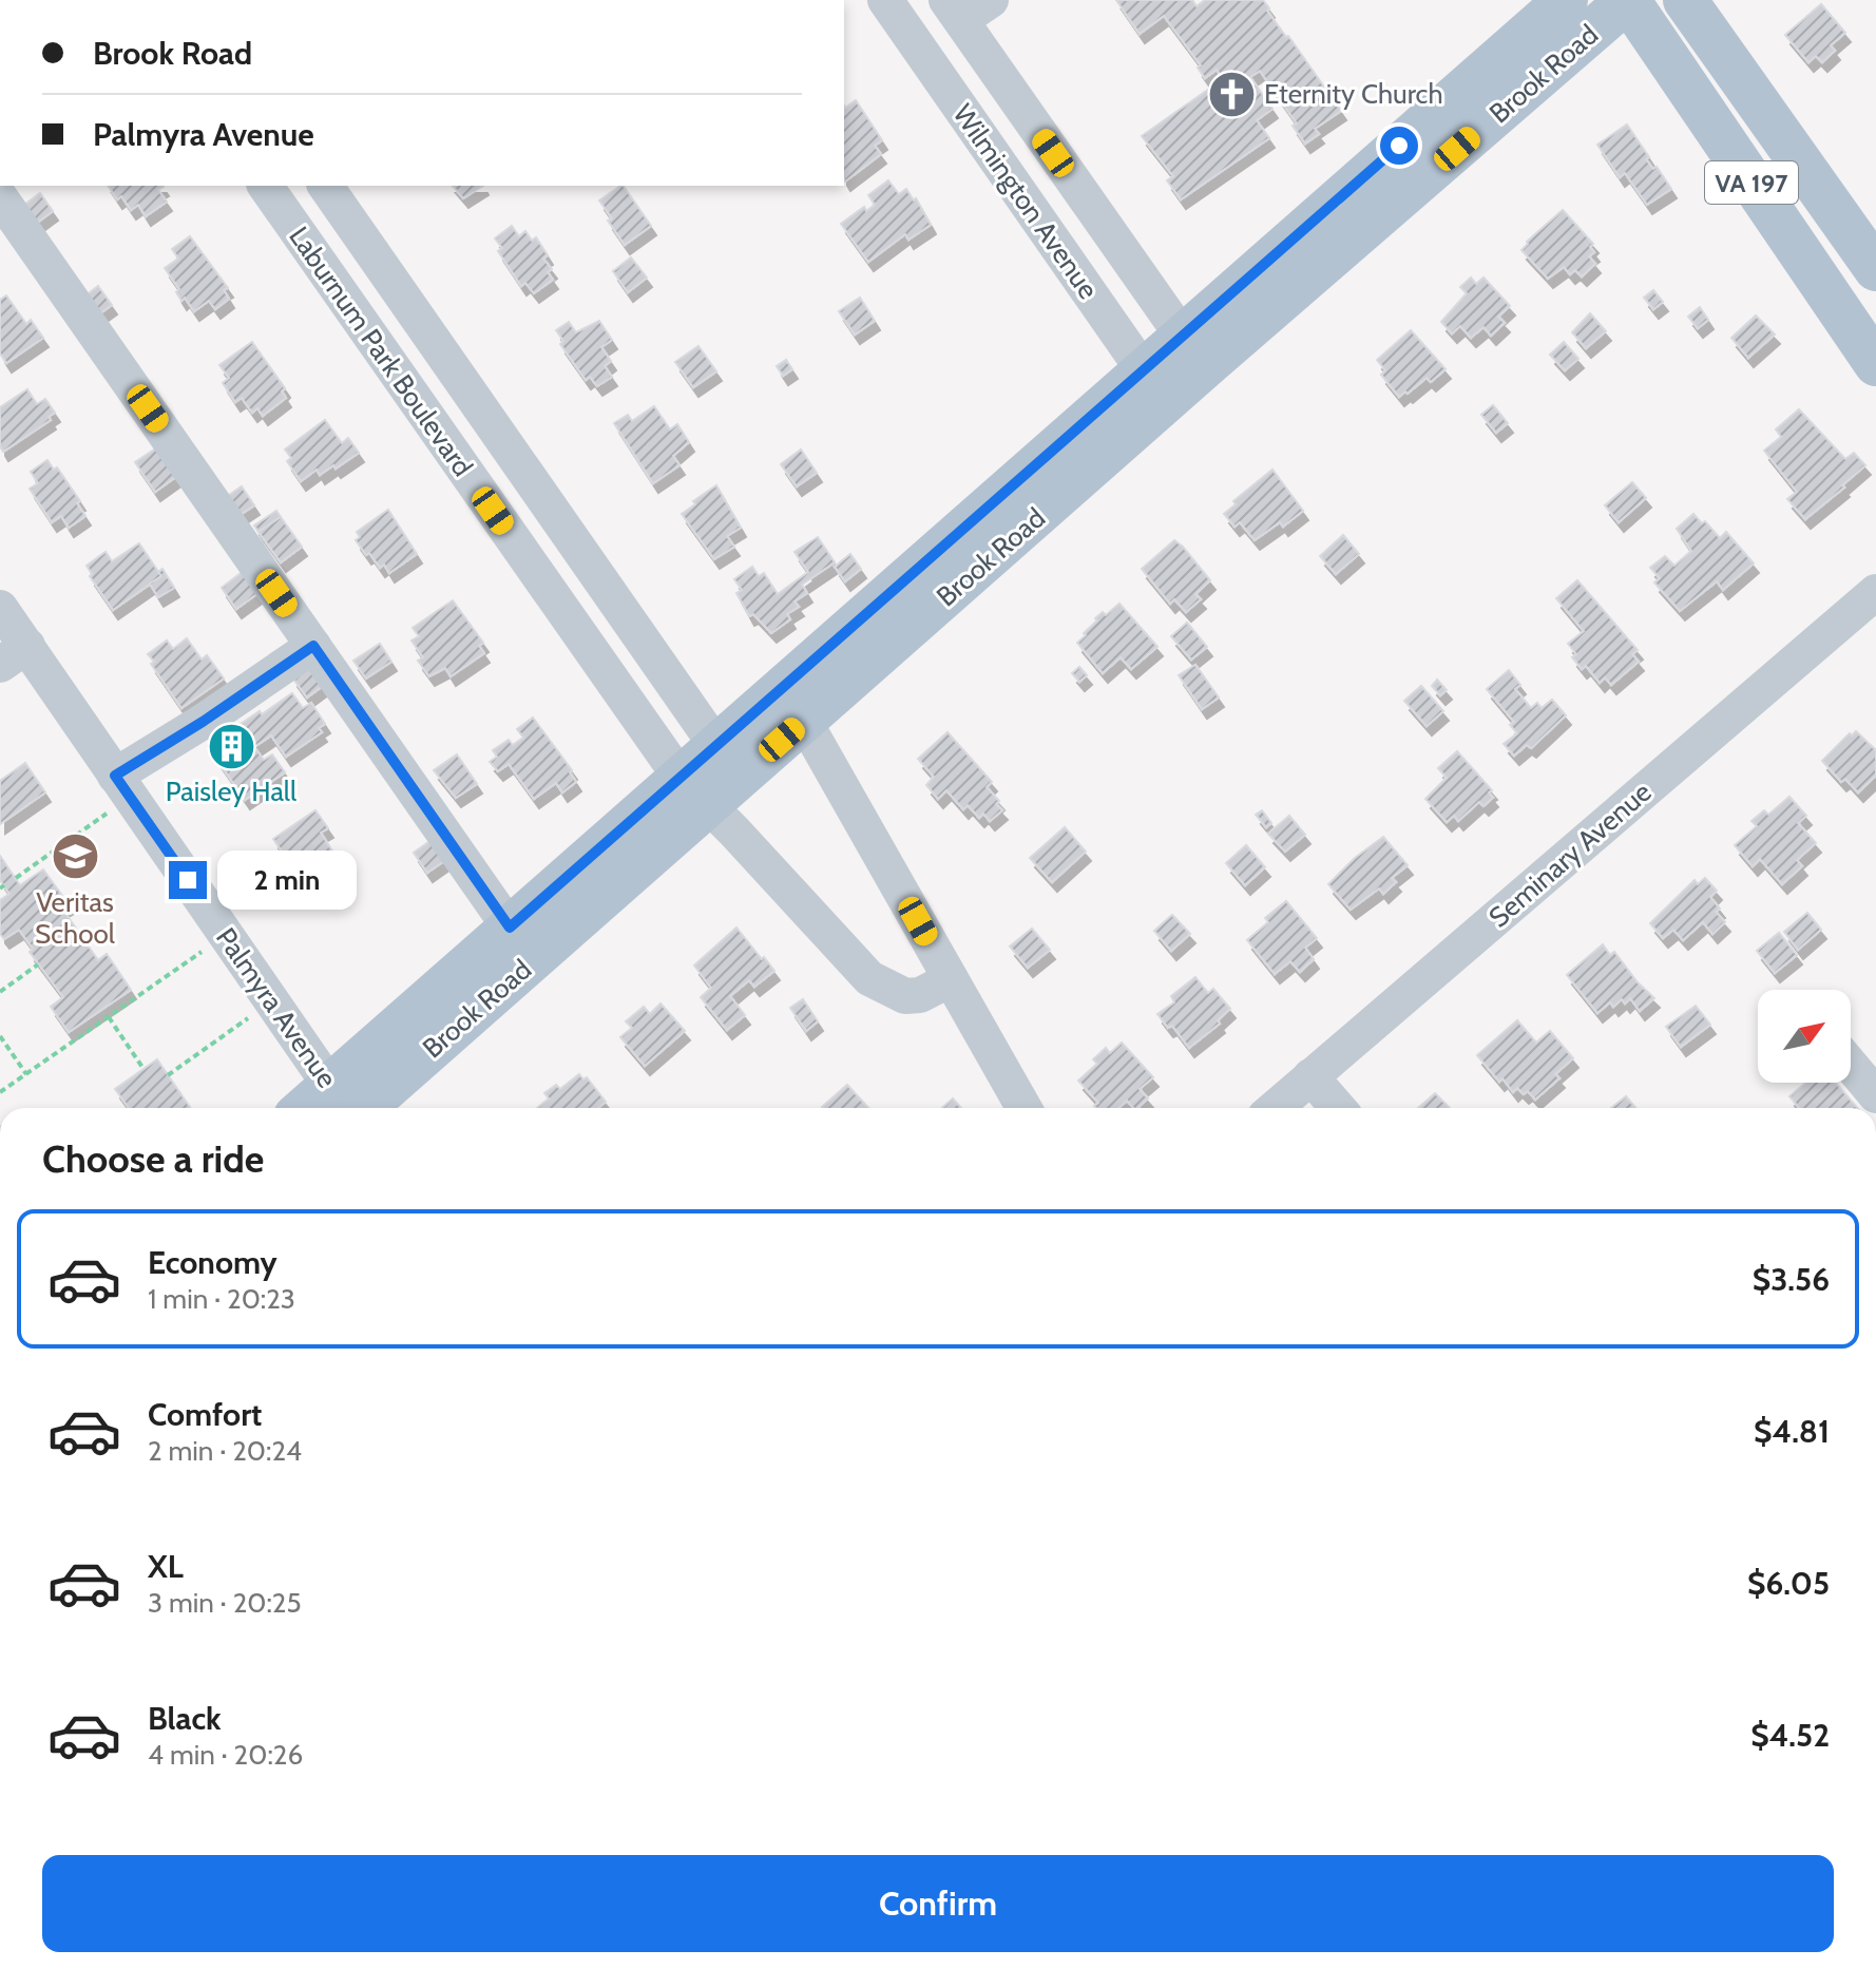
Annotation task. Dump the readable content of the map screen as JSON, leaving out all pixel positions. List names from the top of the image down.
{
  "streets": {
    "main road": ["Brook Road", "VA 197"],
    "street": [
      "Wilmington Avenue",
      "Laburnum Park Boulevard",
      "Seminary Avenue",
      "Palmyra Avenue"
    ]
  },
  "crossings": [
    ["Brook Road", "VA 197"],
    ["Brook Road", "Wilmington Avenue"],
    ["Brook Road", "Laburnum Park Boulevard"],
    ["Brook Road", "Palmyra Avenue"]
  ],
  "places": {
    "church": ["Eternity Church"],
    "building": ["Paisley Hall"],
    "school or university": ["Veritas School"]
  },
  "north": "top right",
  "page": {
    "banner": ["Brook Road", "Palmyra Avenue"],
    "bubble": "2 min",
    "heading": "Choose a ride",
    "list": [
      {
        "name": "Economy",
        "note": "1 min · 20:23",
        "value": "$3.56"
      },
      {
        "name": "Comfort",
        "note": "2 min · 20:24",
        "value": "$4.81"
      },
      {
        "name": "XL",
        "note": "3 min · 20:25",
        "value": "$6.05"
      },
      {
        "name": "Black",
        "note": "4 min · 20:26",
        "value": "$4.52"
      }
    ],
    "buttons": "Confirm"
  }
}
